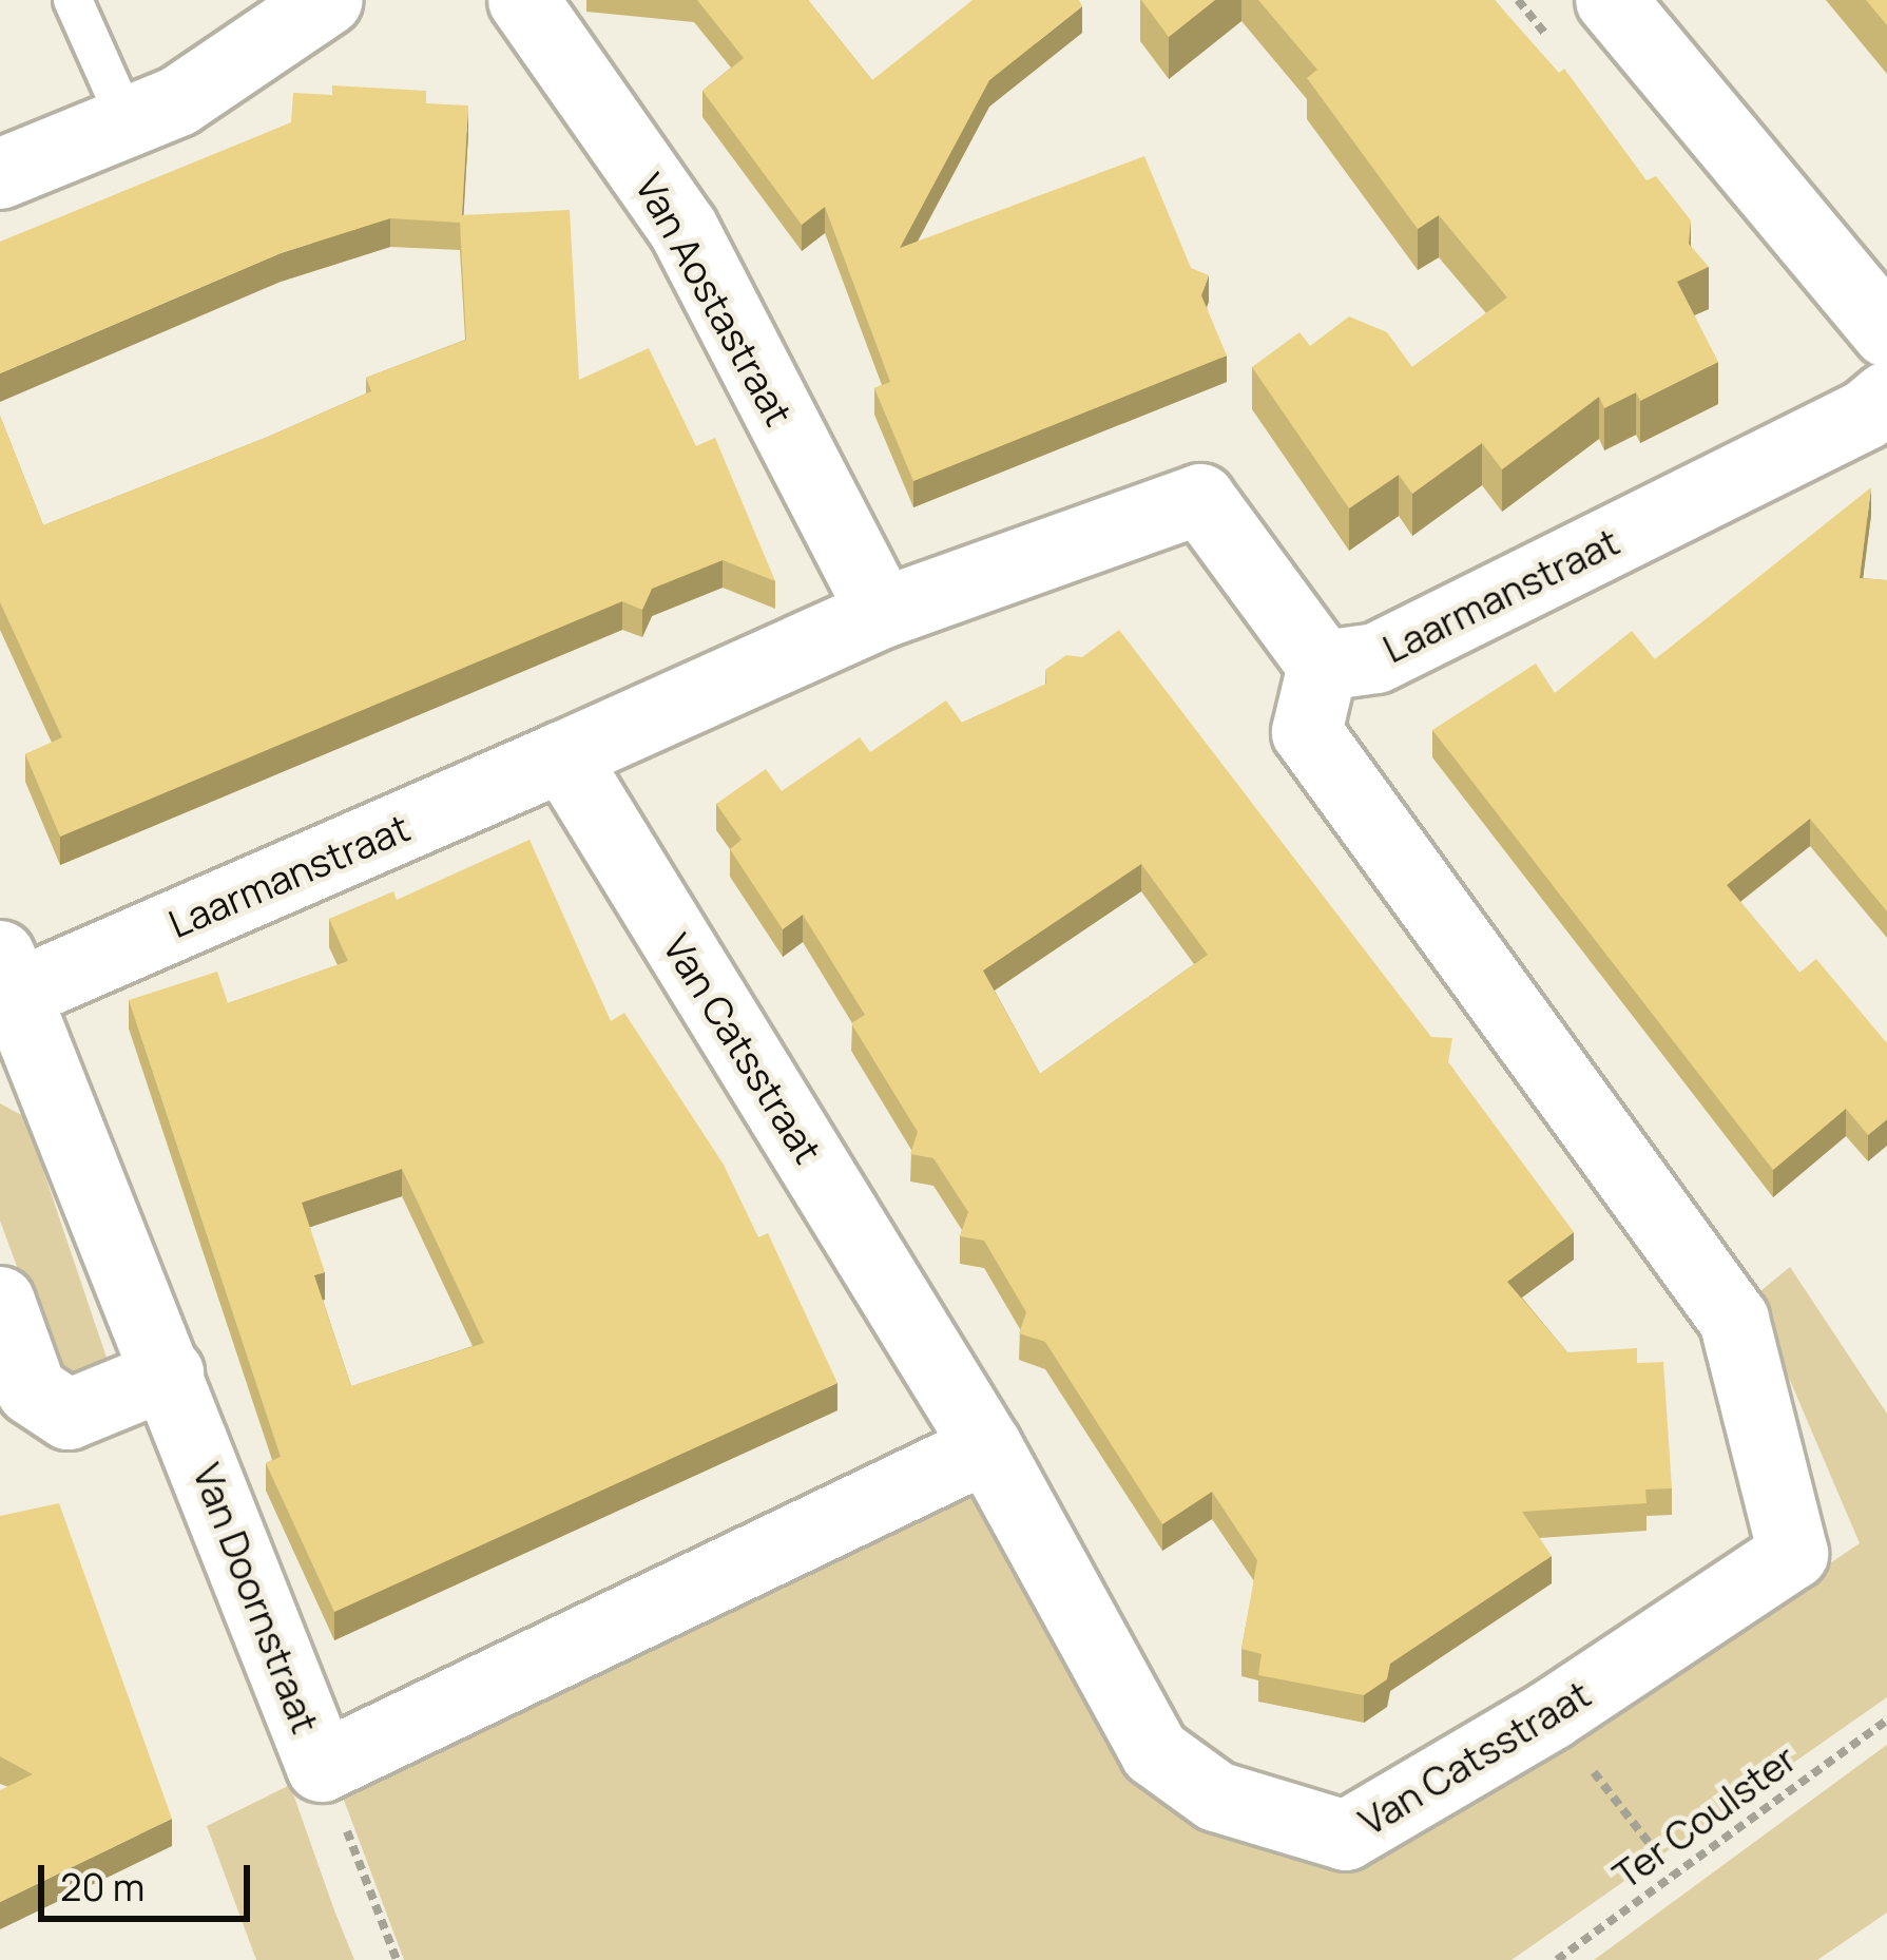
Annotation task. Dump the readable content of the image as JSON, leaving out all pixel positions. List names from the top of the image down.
{
  "streets": {
    "street": [
      "Van Aostastraat",
      "Laarmanstraat",
      "Van Catsstraat",
      "Van Doornstraat"
    ],
    "path": ["Ter Coulster"]
  },
  "crossings": [
    ["Laarmanstraat", "Van Catsstraat"],
    ["Laarmanstraat", "Van Doornstraat"],
    ["Van Catsstraat", "Van Doornstraat"]
  ],
  "scale_bar": "20 m"
}
